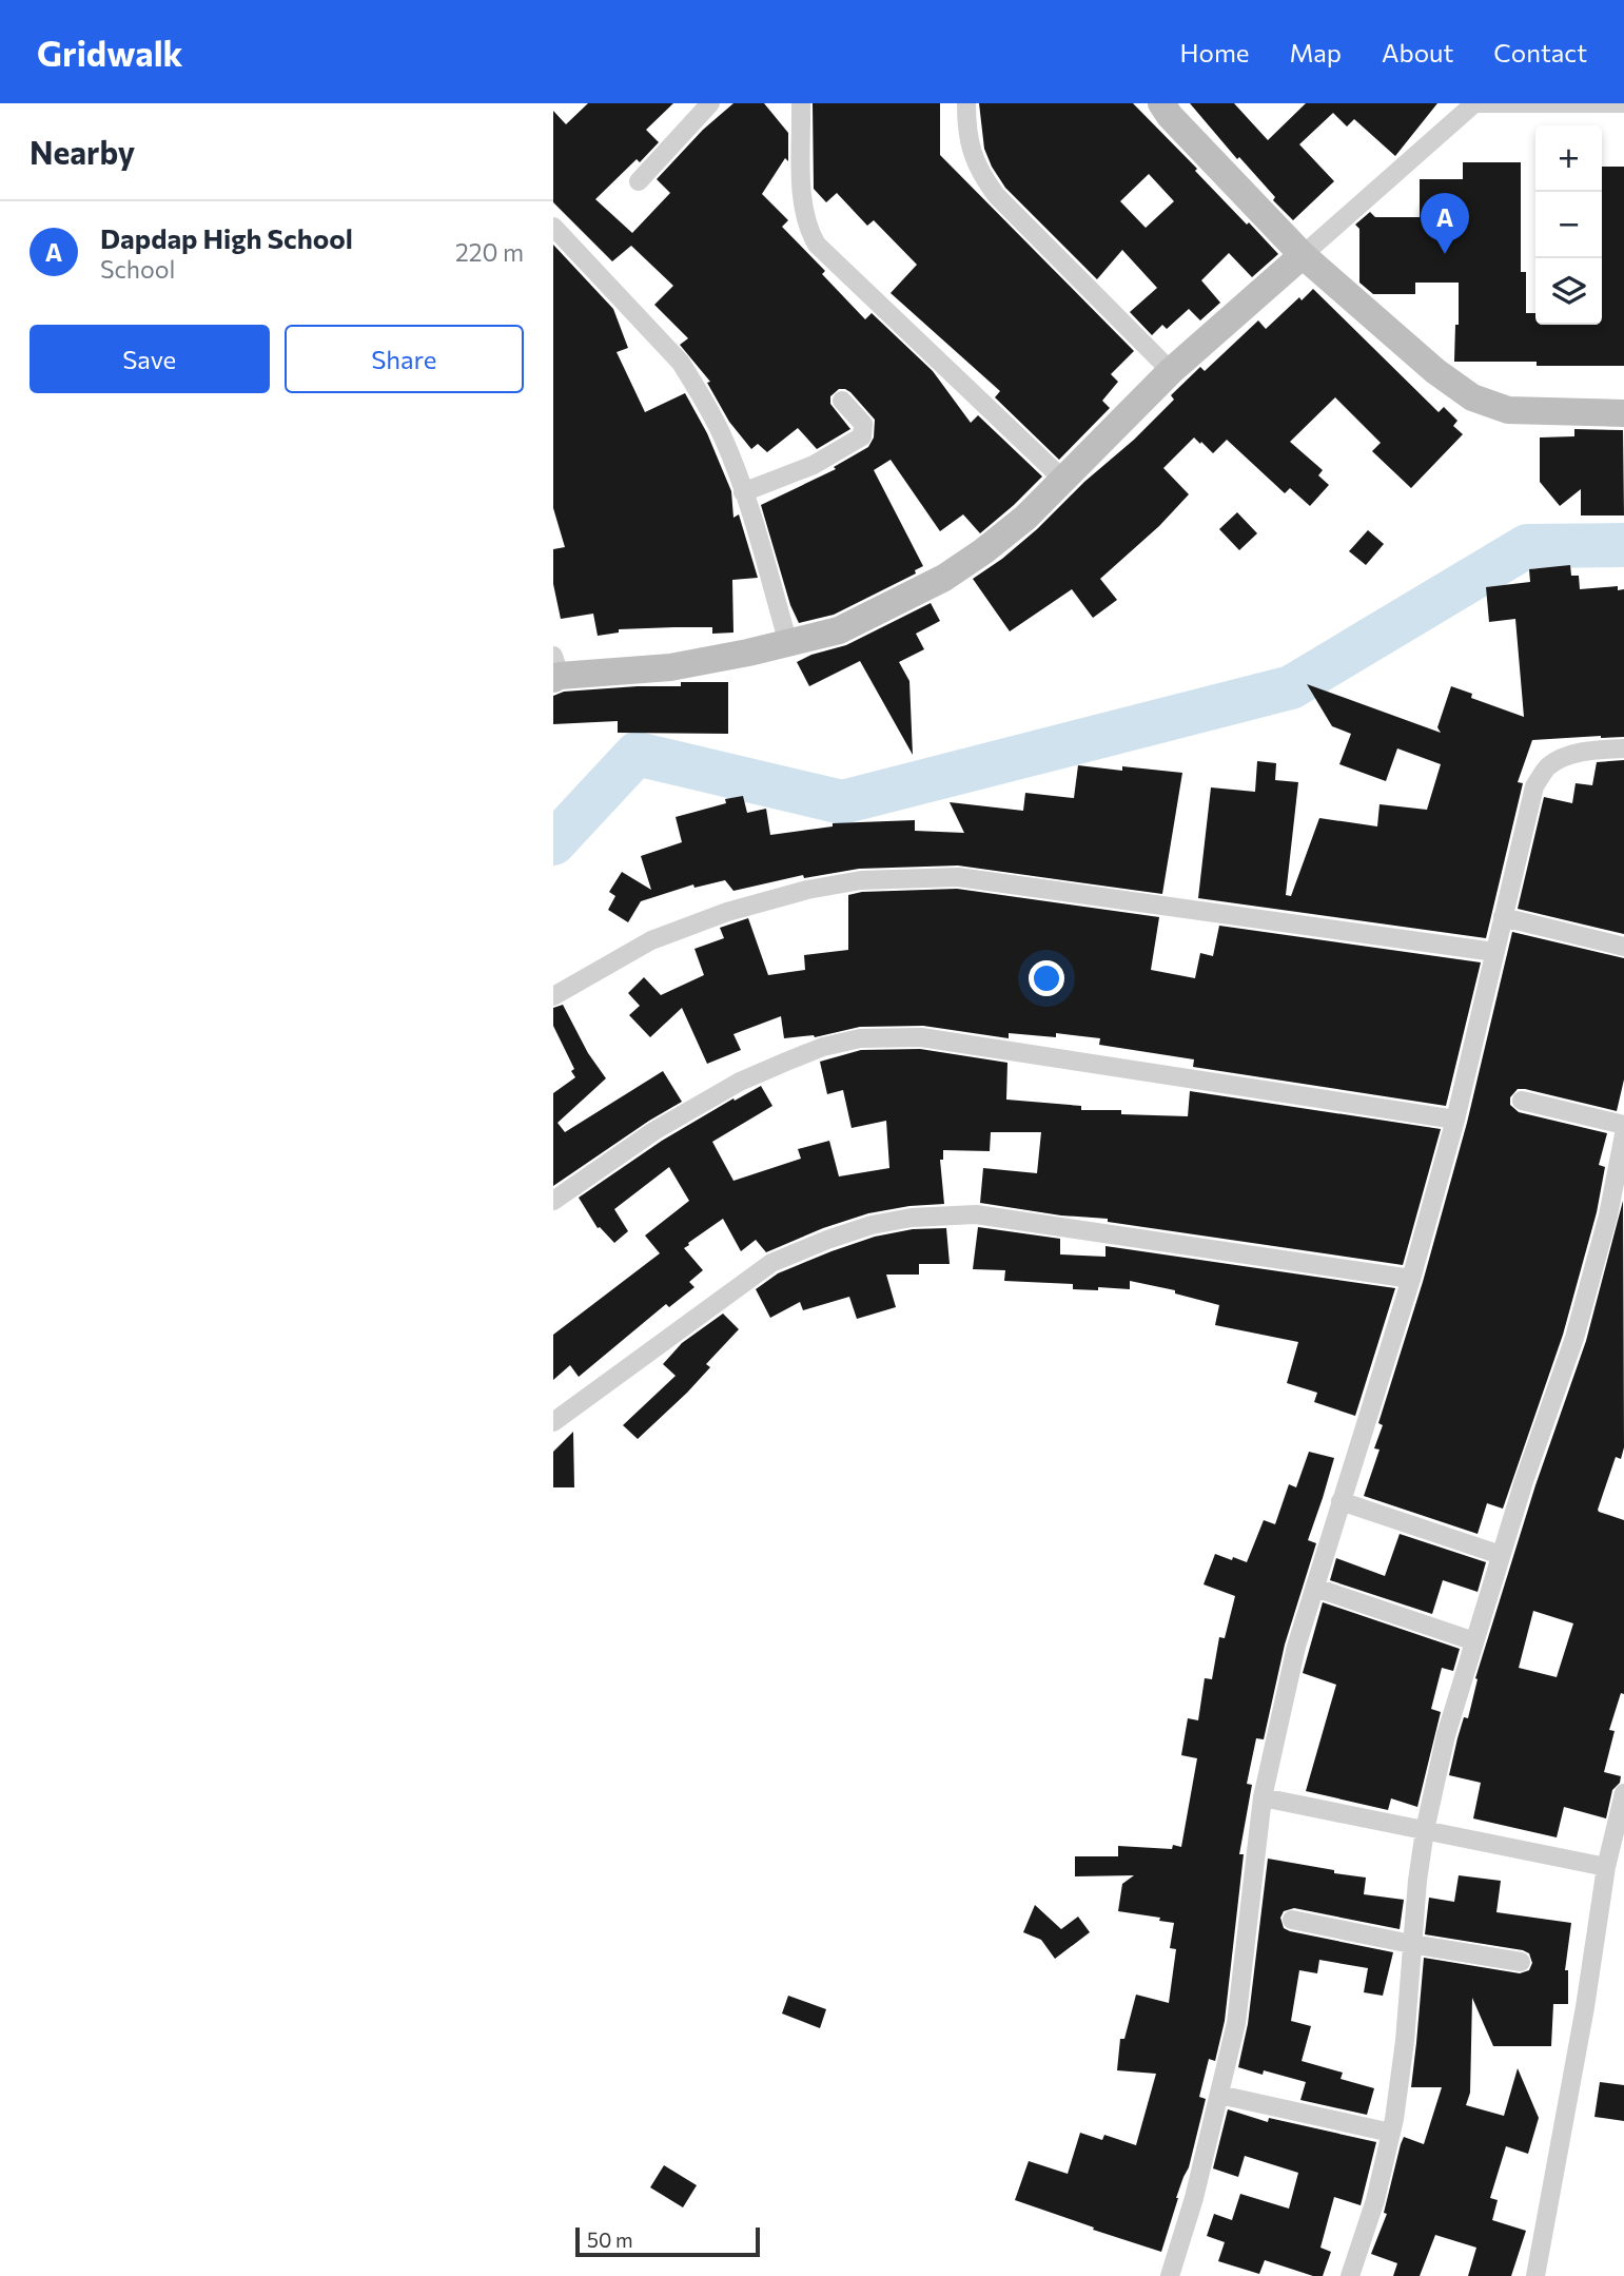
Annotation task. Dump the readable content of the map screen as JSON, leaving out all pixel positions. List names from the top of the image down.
{
  "scale_bar": "50 m",
  "page": {
    "header": "Gridwalk",
    "nav": [
      "Home",
      "Map",
      "About",
      "Contact"
    ],
    "heading": "Nearby",
    "map_buttons": ["+", "−"],
    "pins": "A",
    "list": [
      {
        "mark": "A",
        "name": "Dapdap High School",
        "note": "School",
        "value": "220 m"
      }
    ],
    "buttons": ["Save", "Share"],
    "scale": "50 m"
  }
}
